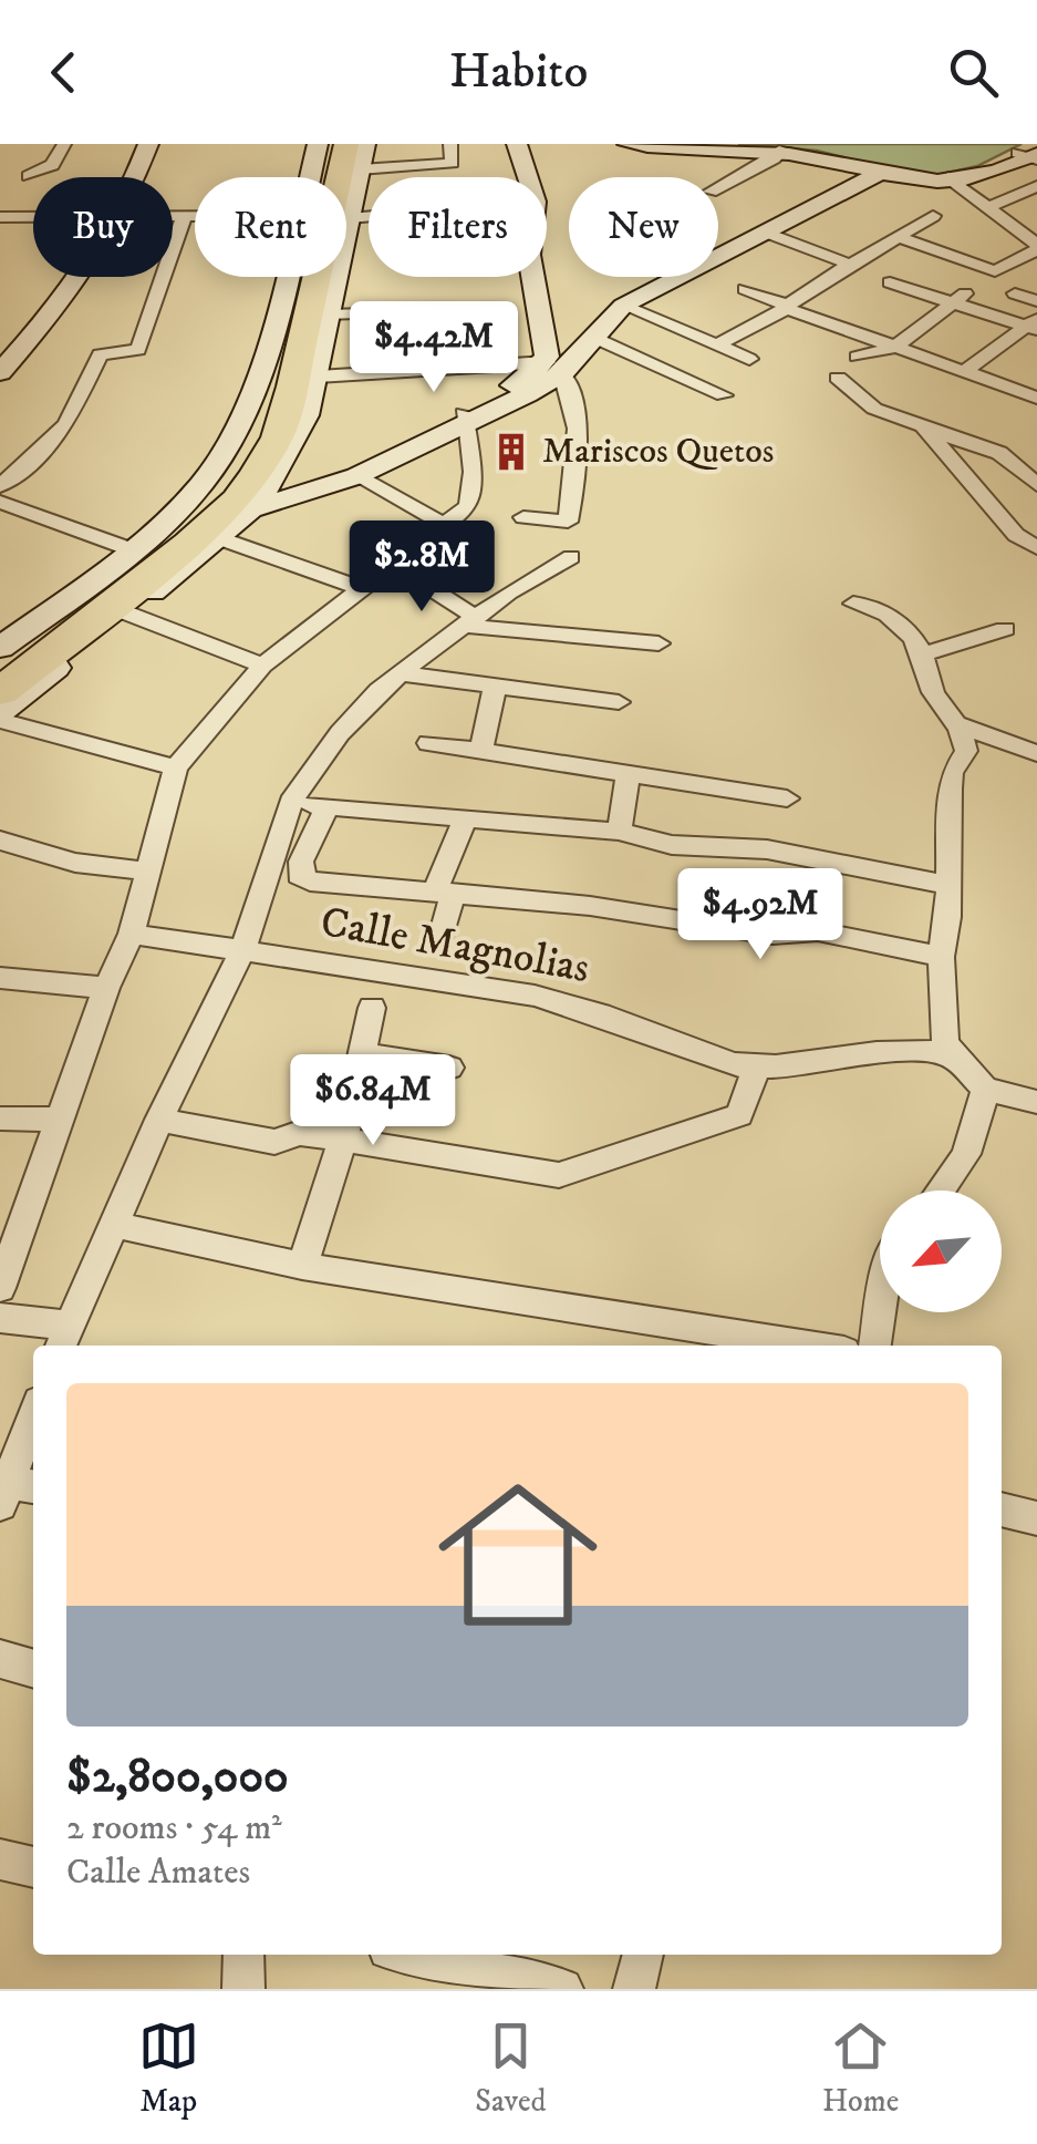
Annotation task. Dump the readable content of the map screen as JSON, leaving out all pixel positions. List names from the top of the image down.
{
  "streets": {
    "street": ["Calle Magnolias"]
  },
  "places": {
    "building": ["Mariscos Quetos"]
  },
  "north": "bottom left",
  "page": {
    "header": "Habito",
    "chip": [
      "Buy",
      "Rent",
      "Filters",
      "New"
    ],
    "price": [
      "$4.42M",
      "$2.8M",
      "$4.92M",
      "$6.84M"
    ],
    "list": [
      {
        "name": "$2,800,000",
        "note": "2 rooms · 54 m² · Calle Amates"
      }
    ],
    "tabs": ["Map", "Saved", "Home"]
  }
}
